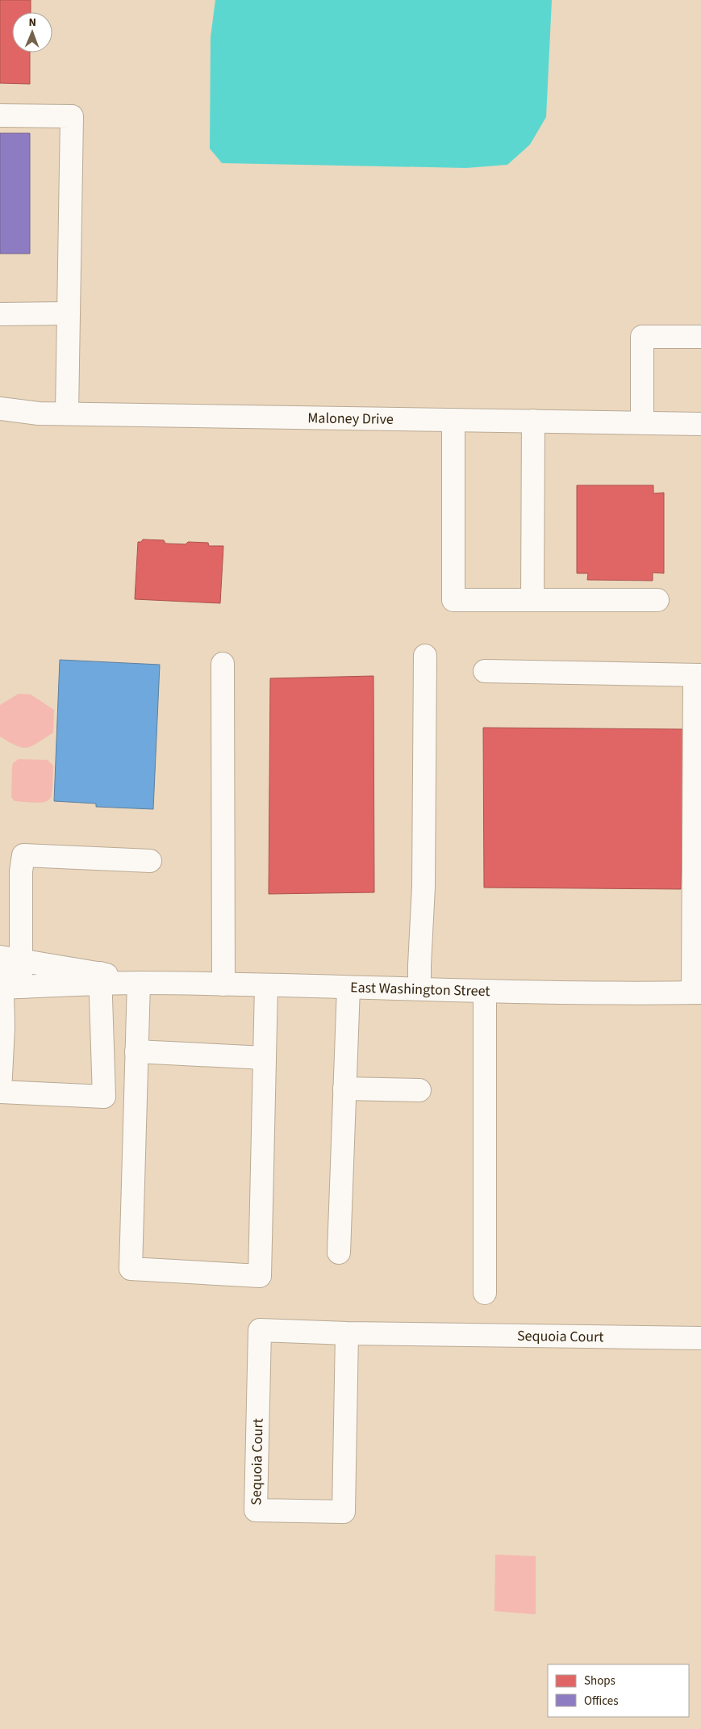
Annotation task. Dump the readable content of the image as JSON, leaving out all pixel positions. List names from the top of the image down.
{
  "streets": {
    "main road": ["Maloney Drive", "East Washington Street", "Sequoia Court"]
  },
  "legend": ["Shops", "Offices"],
  "north": "top"
}
